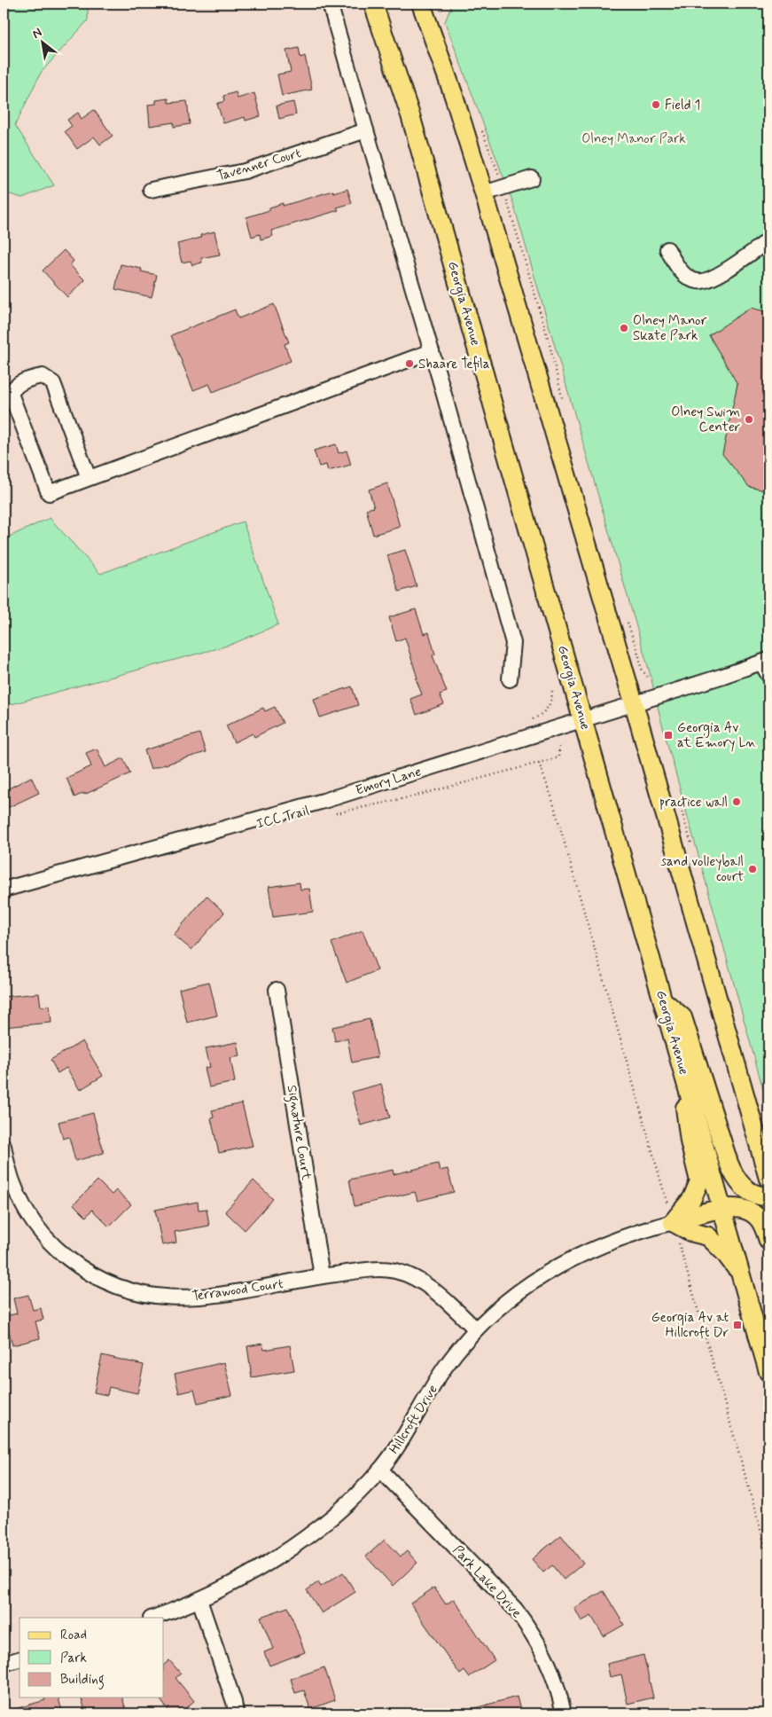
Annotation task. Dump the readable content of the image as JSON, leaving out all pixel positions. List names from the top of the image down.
{
  "streets": {
    "main road": ["Georgia Avenue"],
    "street": [
      "Tavenner Court",
      "Emory Lane",
      "Signature Court",
      "Terrawood Court",
      "Hillcroft Drive",
      "Park Lake Drive"
    ]
  },
  "crossings": [
    ["Georgia Avenue", "Emory Lane"],
    ["Signature Court", "Terrawood Court"],
    ["Terrawood Court", "Hillcroft Drive"],
    ["Hillcroft Drive", "Park Lake Drive"]
  ],
  "parks": ["Olney Manor Park"],
  "places": {
    "other": [
      "Field 1",
      "Olney Manor Skate Park",
      "Shaare Tefila",
      "Olney Swim Center",
      "practice wall",
      "sand volleyball court"
    ],
    "transit": ["Georgia Av at Emory Ln", "Georgia Av at Hillcroft Dr"]
  },
  "legend": ["Road", "Park", "Building"],
  "north": "top left"
}
